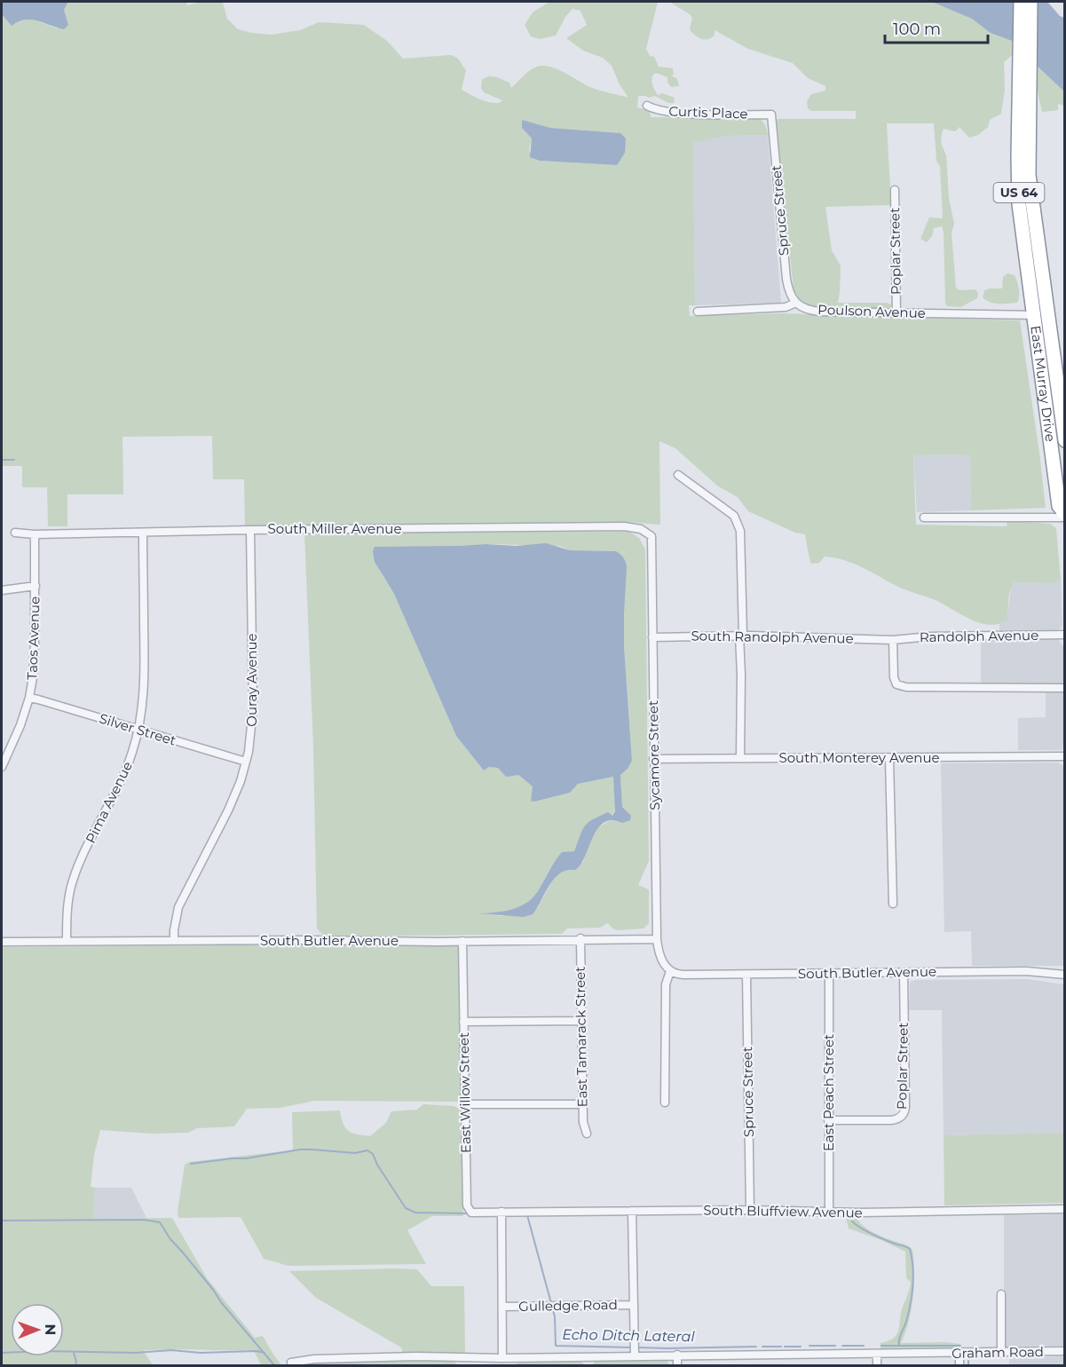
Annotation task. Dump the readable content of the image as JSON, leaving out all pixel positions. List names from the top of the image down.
{
  "streets": {
    "highway": ["US 64", "East Murray Drive"],
    "street": [
      "Curtis Place",
      "Spruce Street",
      "Poplar Street",
      "Poulson Avenue",
      "South Miller Avenue",
      "Randolph Avenue",
      "South Randolph Avenue",
      "Taos Avenue",
      "Ouray Avenue",
      "Silver Street",
      "Sycamore Street",
      "South Monterey Avenue",
      "Pima Avenue",
      "South Butler Avenue",
      "East Tamarack Street",
      "East Willow Street",
      "East Peach Street",
      "South Bluffview Avenue",
      "Gulledge Road",
      "Graham Road"
    ]
  },
  "crossings": [
    ["Curtis Place", "Spruce Street"],
    ["US 64", "Poulson Avenue"],
    ["US 64", "East Murray Drive"],
    ["Spruce Street", "Poulson Avenue"],
    ["Spruce Street", "South Butler Avenue"],
    ["Spruce Street", "South Bluffview Avenue"],
    ["Poplar Street", "Poulson Avenue"],
    ["Poplar Street", "South Butler Avenue"],
    ["Poplar Street", "East Peach Street"],
    ["Poulson Avenue", "East Murray Drive"],
    ["South Miller Avenue", "Taos Avenue"],
    ["South Miller Avenue", "Ouray Avenue"],
    ["South Miller Avenue", "Sycamore Street"],
    ["South Miller Avenue", "Pima Avenue"],
    ["Randolph Avenue", "South Randolph Avenue"],
    ["South Randolph Avenue", "Sycamore Street"],
    ["Taos Avenue", "Silver Street"],
    ["Ouray Avenue", "Silver Street"],
    ["Ouray Avenue", "South Butler Avenue"],
    ["Silver Street", "Pima Avenue"],
    ["Sycamore Street", "South Monterey Avenue"],
    ["Sycamore Street", "South Butler Avenue"],
    ["Pima Avenue", "South Butler Avenue"],
    ["South Butler Avenue", "East Tamarack Street"],
    ["South Butler Avenue", "East Willow Street"],
    ["South Butler Avenue", "East Peach Street"],
    ["East Willow Street", "South Bluffview Avenue"],
    ["East Peach Street", "South Bluffview Avenue"]
  ],
  "water": ["Echo Ditch Lateral"],
  "scale_bar": "100 m",
  "north": "right"
}
